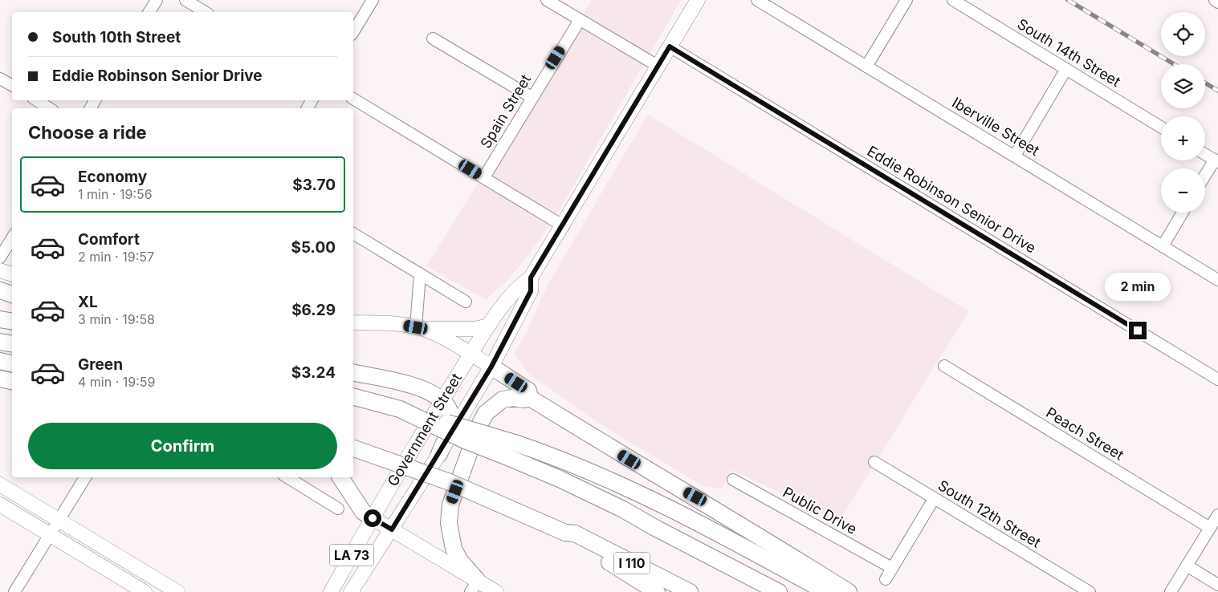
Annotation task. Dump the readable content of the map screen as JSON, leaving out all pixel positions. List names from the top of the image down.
{
  "streets": {
    "highway": ["I 110"],
    "main road": ["Government Street", "LA 73"],
    "street": [
      "South 14th Street",
      "Spain Street",
      "Iberville Street",
      "Eddie Robinson Senior Drive",
      "Peach Street",
      "Public Drive",
      "South 12th Street"
    ]
  },
  "crossings": [
    ["Eddie Robinson Senior Drive", "Government Street"]
  ],
  "page": {
    "map_buttons": ["+", "−"],
    "banner": ["South 10th Street", "Eddie Robinson Senior Drive"],
    "heading": "Choose a ride",
    "list": [
      {
        "name": "Economy",
        "note": "1 min · 19:56",
        "value": "$3.70"
      },
      {
        "name": "Comfort",
        "note": "2 min · 19:57",
        "value": "$5.00"
      },
      {
        "name": "XL",
        "note": "3 min · 19:58",
        "value": "$6.29"
      },
      {
        "name": "Green",
        "note": "4 min · 19:59",
        "value": "$3.24"
      }
    ],
    "bubble": "2 min",
    "buttons": "Confirm"
  }
}
